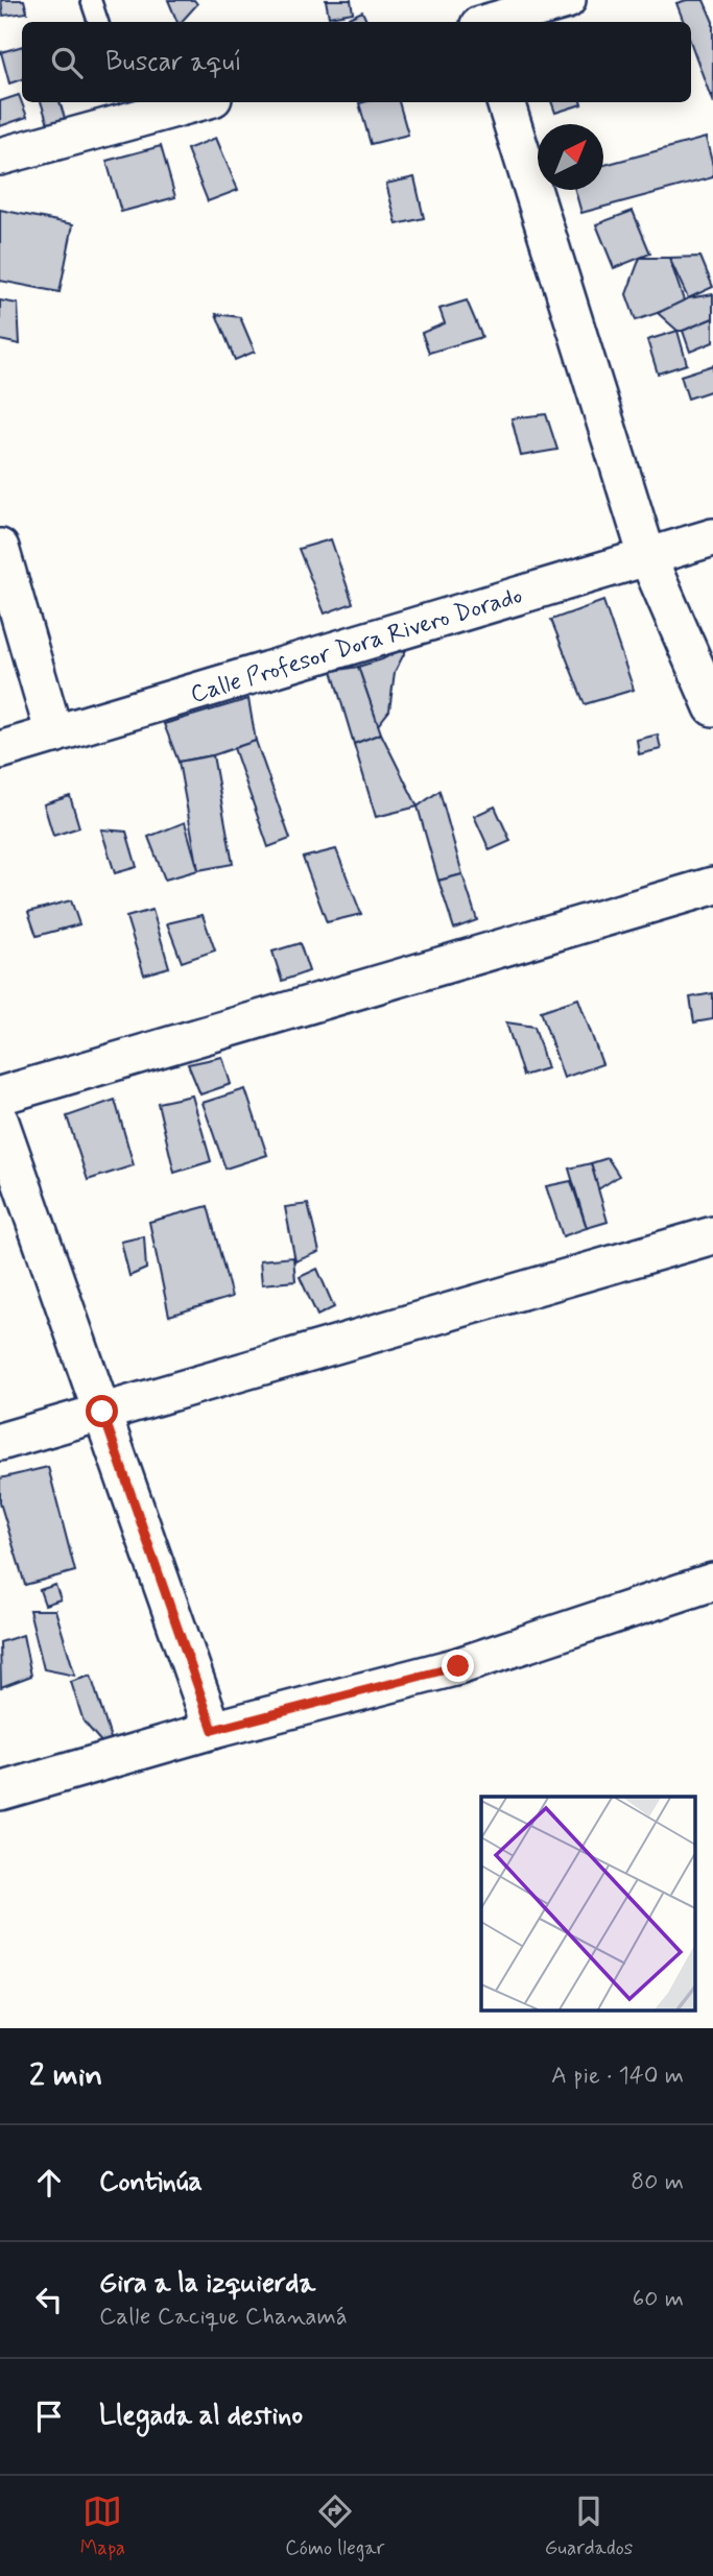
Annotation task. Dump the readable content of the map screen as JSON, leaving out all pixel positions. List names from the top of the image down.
{
  "streets": {
    "street": ["Calle Profesor Dora Rivero Dorado"]
  },
  "north": "top right",
  "page": {
    "search": "Buscar aquí",
    "heading": ["2 min", "A pie · 140 m"],
    "list": [
      ["Continúa", "80 m"],
      ["Gira a la izquierda", "Calle Cacique Chanamá", "60 m"],
      "Llegada al destino"
    ],
    "nav": ["Mapa", "Cómo llegar", "Guardados"]
  }
}
